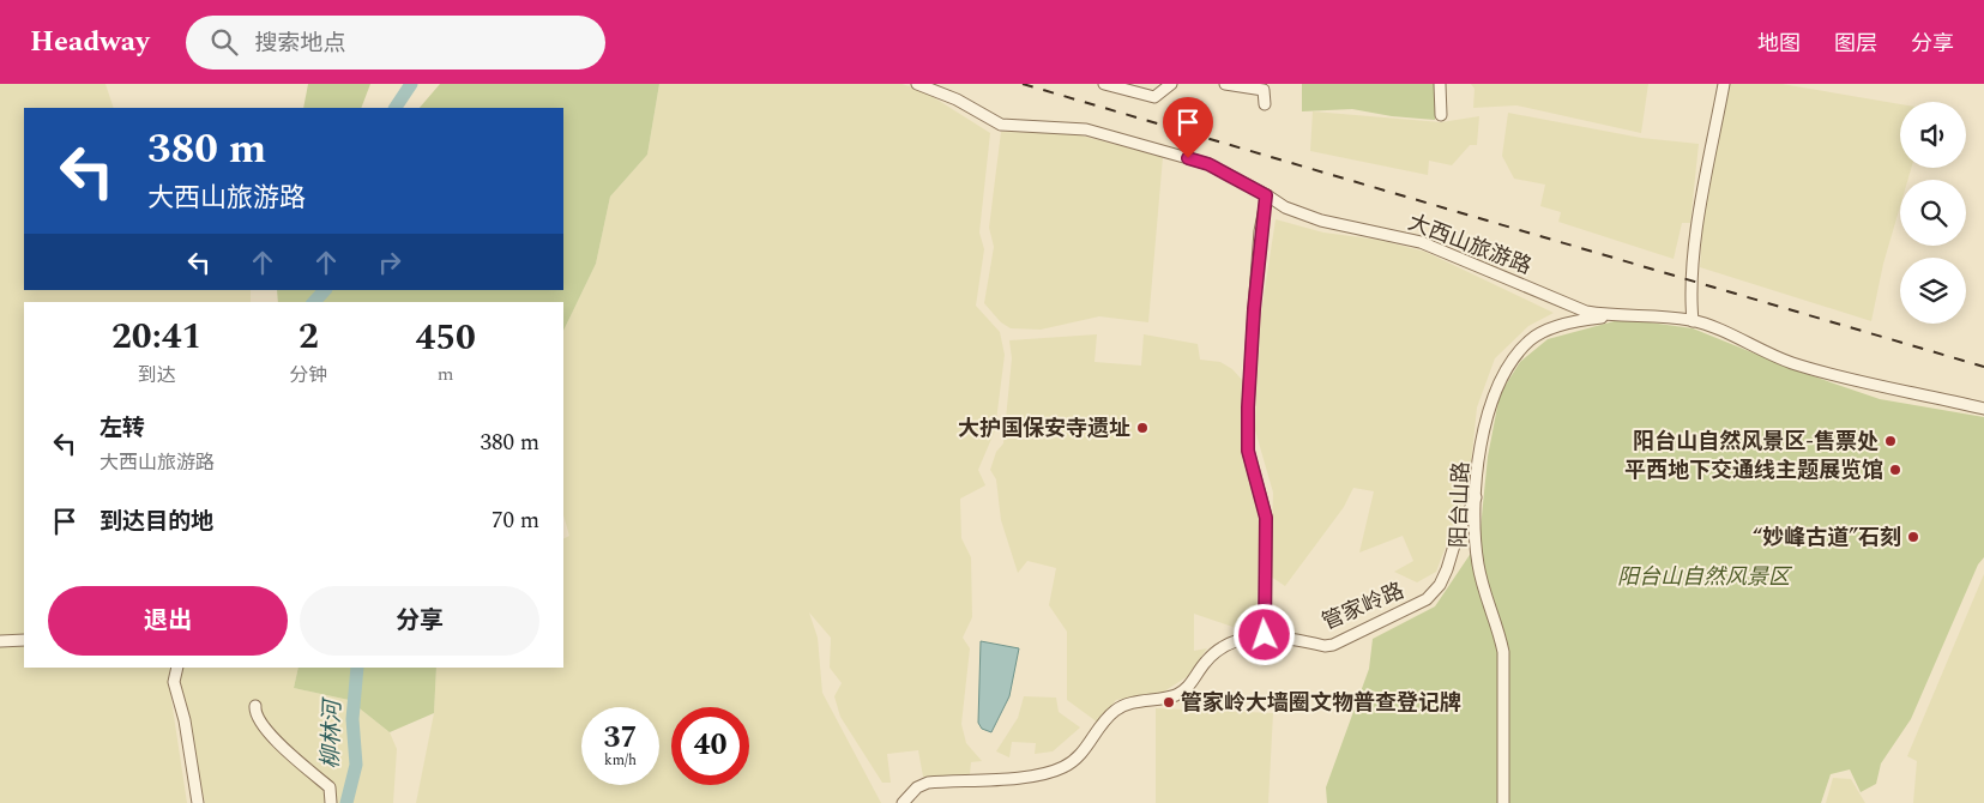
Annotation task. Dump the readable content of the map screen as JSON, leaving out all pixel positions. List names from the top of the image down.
{
  "streets": {
    "street": ["大西山旅游路", "阳台山路", "管家岭路"]
  },
  "crossings": [
    ["大西山旅游路", "阳台山路"],
    ["阳台山路", "管家岭路"]
  ],
  "water": ["柳林河"],
  "parks": ["阳台山自然风景区"],
  "places": [
    "大护国保安寺遗址",
    "阳台山自然风景区-售票处",
    "平西地下交通线主题展览馆",
    "“妙峰古道”石刻",
    "管家岭大墙圈文物普查登记牌"
  ],
  "page": {
    "header": "Headway",
    "search": "搜索地点",
    "nav": ["地图", "图层", "分享"],
    "turn": ["380 m", "大西山旅游路"],
    "eta": [
      "20:41",
      "到达",
      "2",
      "分钟",
      "450",
      "m"
    ],
    "list": [
      {
        "name": "左转",
        "note": "大西山旅游路",
        "value": "380 m"
      },
      {
        "name": "到达目的地",
        "value": "70 m"
      }
    ],
    "buttons": ["退出", "分享"],
    "speed": "37 km/h",
    "limit": "40"
  }
}
